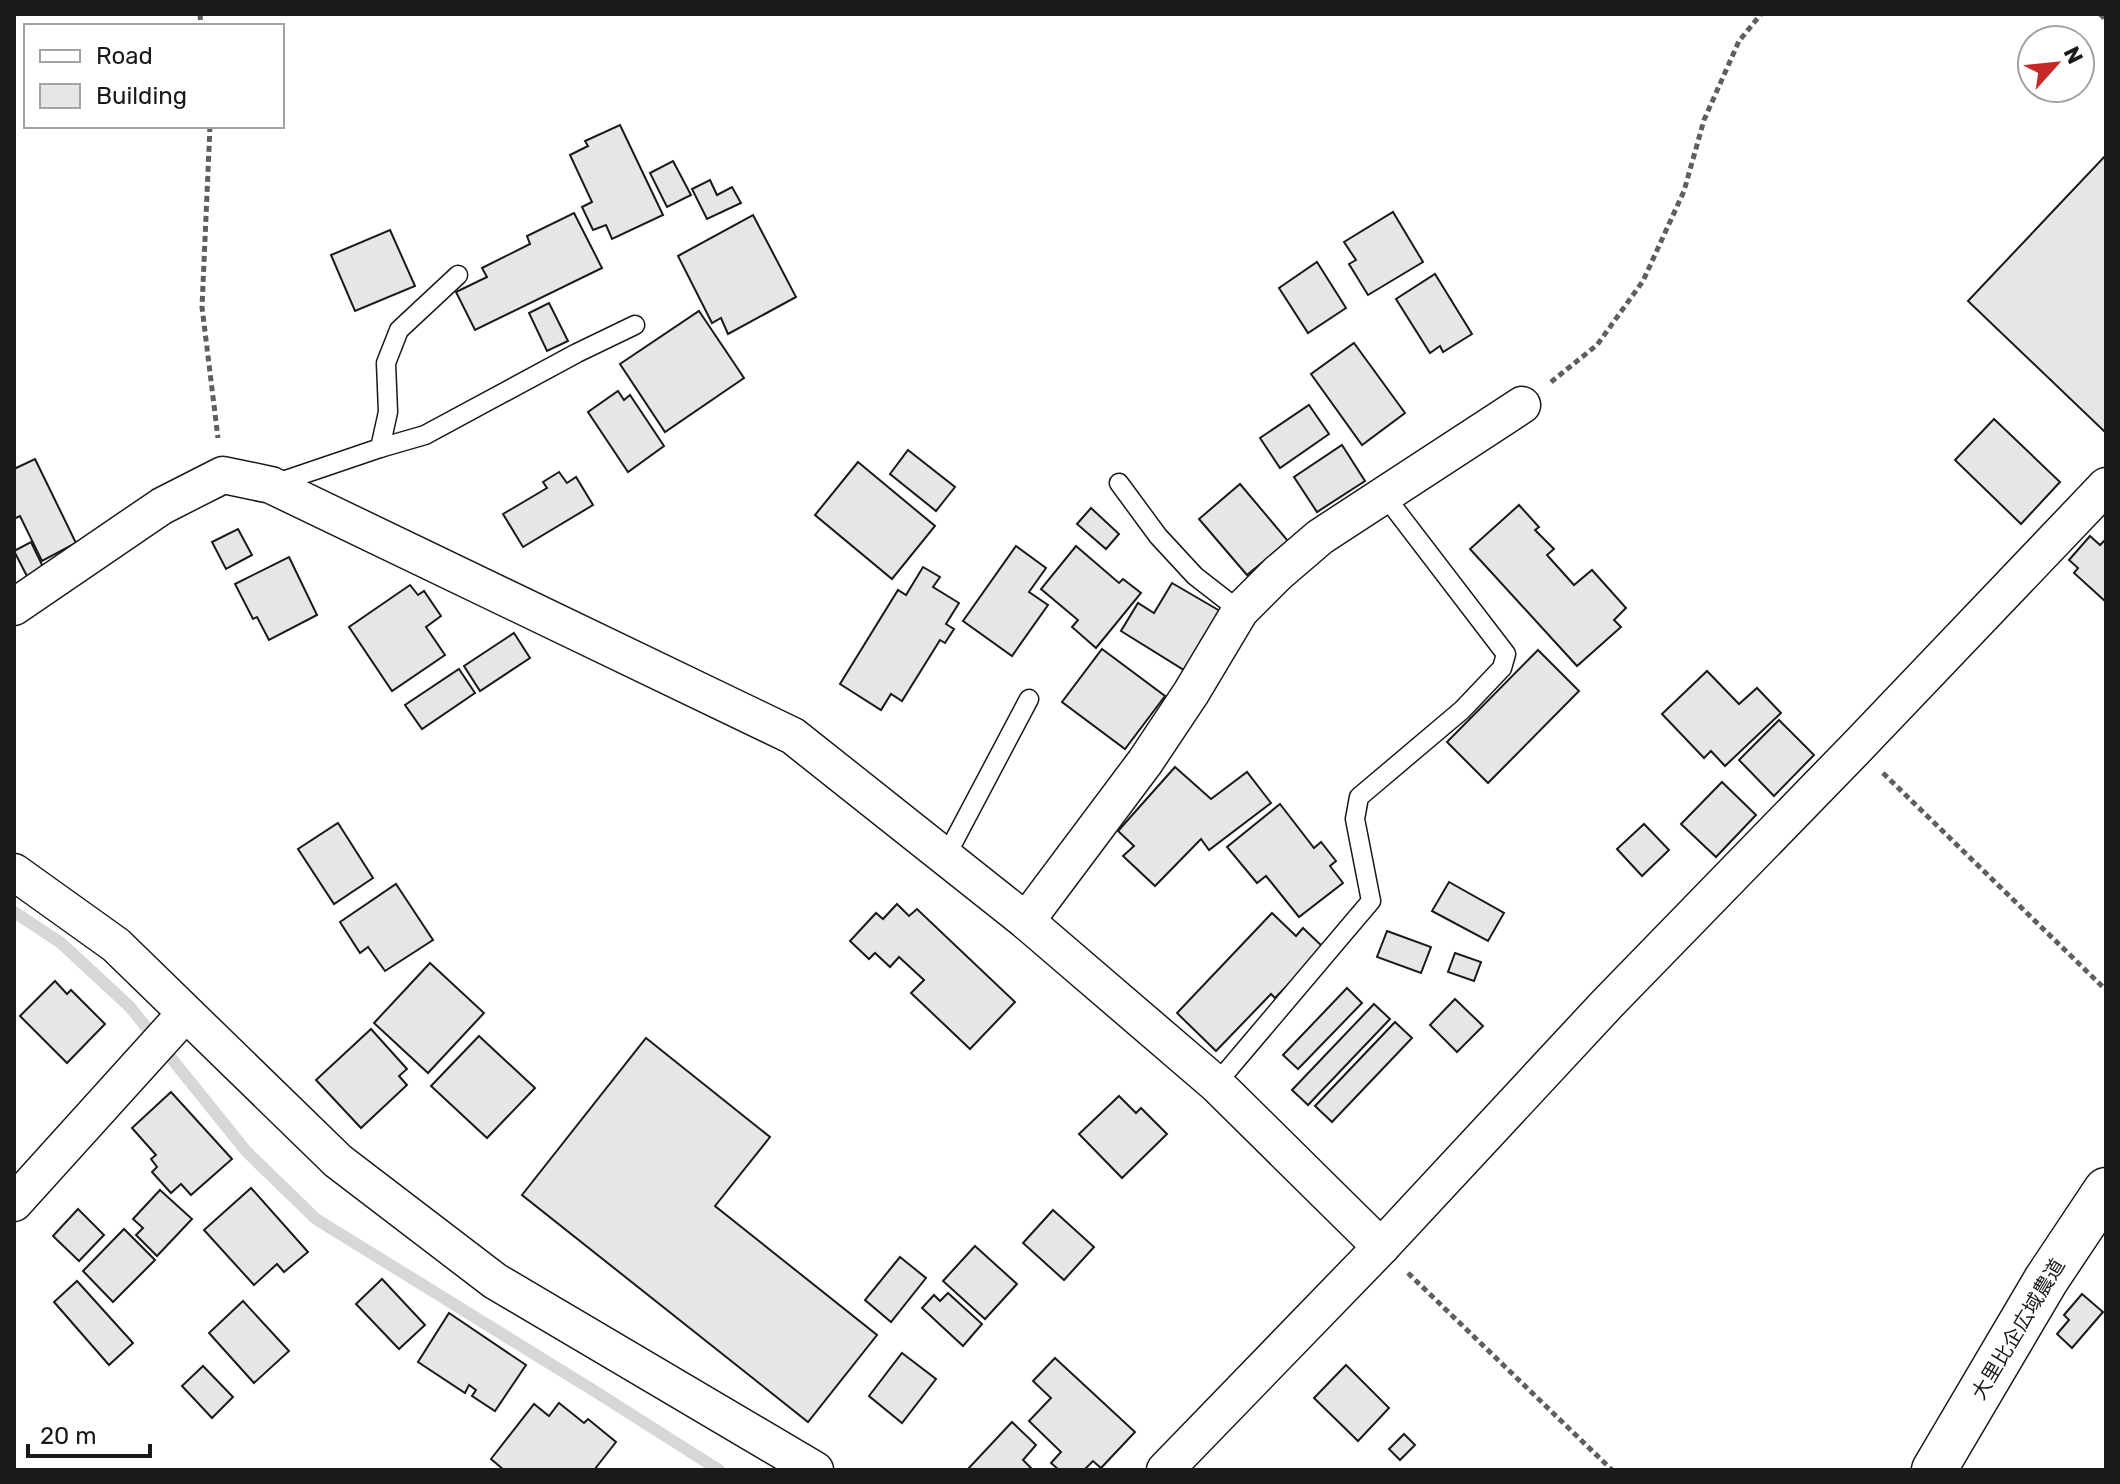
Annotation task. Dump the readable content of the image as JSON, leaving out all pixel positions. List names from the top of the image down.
{
  "streets": {
    "street": ["大里比企広域農道"]
  },
  "legend": ["Road", "Building"],
  "scale_bar": "20 m",
  "north": "top right"
}
